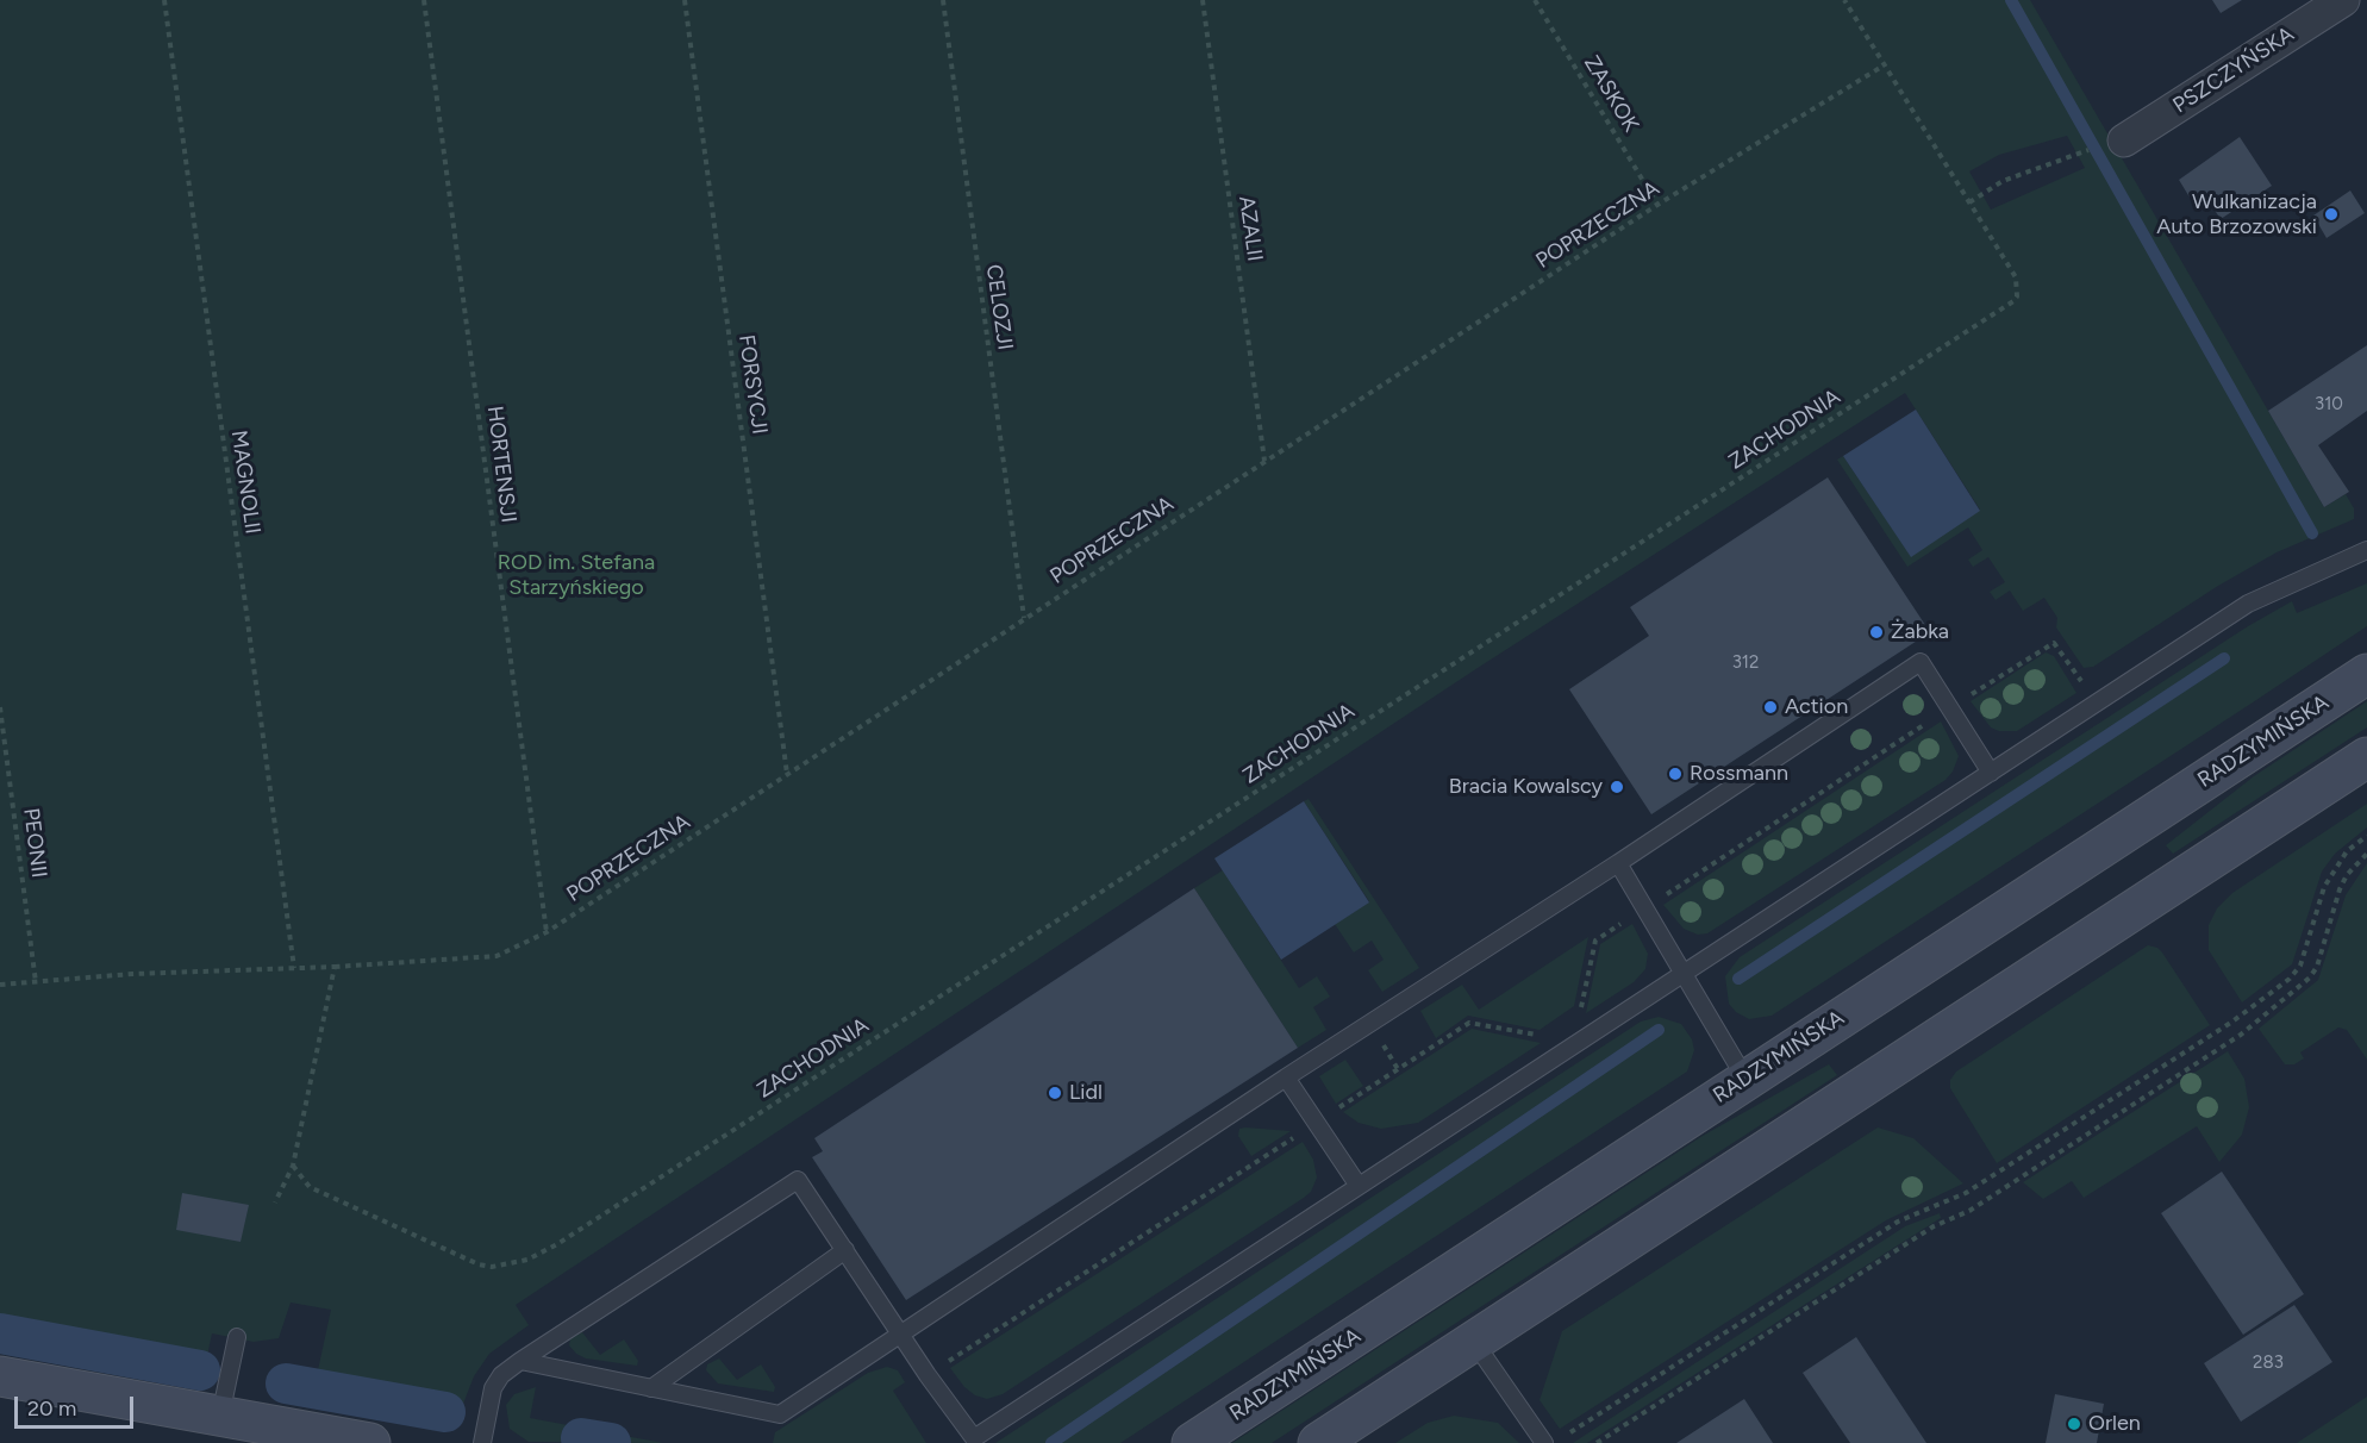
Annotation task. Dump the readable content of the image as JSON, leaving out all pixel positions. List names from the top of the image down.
{
  "streets": {
    "main road": ["RADZYMIŃSKA"],
    "street": ["PSZCZYŃSKA"],
    "path": [
      "ZASKOK",
      "POPRZECZNA",
      "AZALII",
      "CELOZJI",
      "FORSYCJI",
      "ZACHODNIA",
      "HORTENSJI",
      "MAGNOLII",
      "PEONII"
    ]
  },
  "crossings": [
    ["ZASKOK", "POPRZECZNA"],
    ["POPRZECZNA", "AZALII"],
    ["POPRZECZNA", "CELOZJI"],
    ["POPRZECZNA", "FORSYCJI"],
    ["POPRZECZNA", "ZACHODNIA"],
    ["POPRZECZNA", "HORTENSJI"],
    ["POPRZECZNA", "MAGNOLII"],
    ["POPRZECZNA", "PEONII"]
  ],
  "parks": ["ROD im. Stefana Starzyńskiego"],
  "places": [
    "Wulkanizacja Auto Brzozowski",
    "Żabka",
    "Action",
    "Rossmann",
    "Bracia Kowalscy",
    "Lidl",
    "Orlen"
  ],
  "house_numbers": ["310", "312", "283"],
  "scale_bar": "20 m"
}
